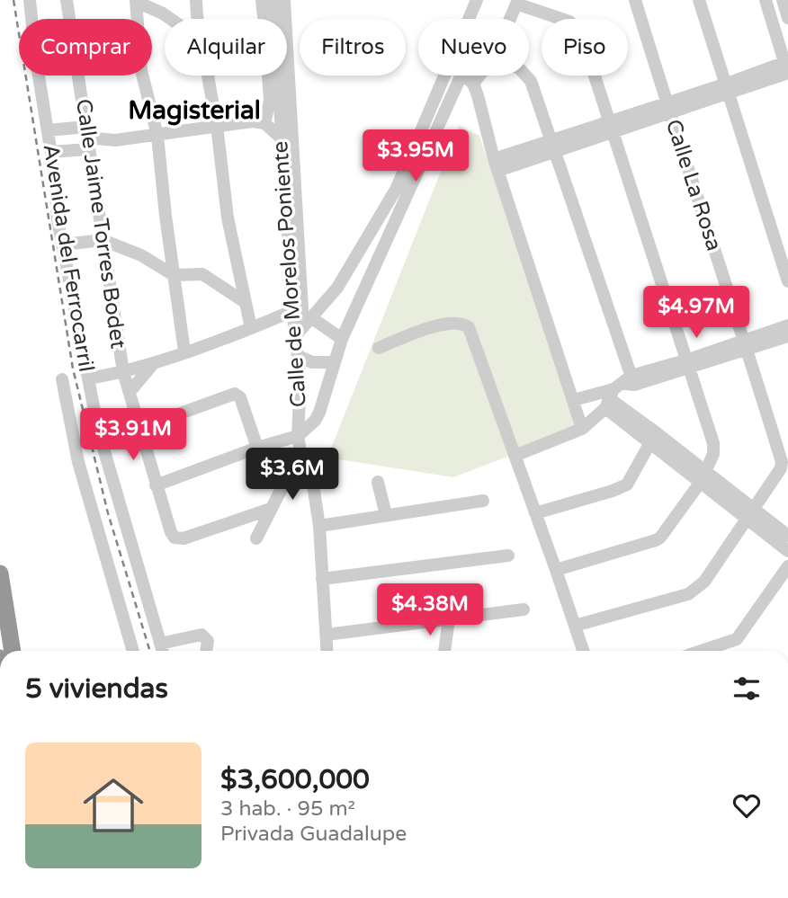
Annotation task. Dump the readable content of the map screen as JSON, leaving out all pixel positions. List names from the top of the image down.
{
  "streets": {
    "street": [
      "Calle La Rosa",
      "Calle Jaime Torres Bodet",
      "Avenida del Ferrocarril",
      "Calle de Morelos Poniente"
    ]
  },
  "districts": ["Magisterial"],
  "page": {
    "chip": [
      "Comprar",
      "Alquilar",
      "Filtros",
      "Nuevo",
      "Piso"
    ],
    "price": [
      "$3.95M",
      "$4.97M",
      "$3.91M",
      "$3.6M",
      "$4.38M"
    ],
    "heading": "5 viviendas",
    "list": [
      {
        "name": "$3,600,000",
        "note": "3 hab. · 95 m² · Privada Guadalupe"
      }
    ]
  }
}
